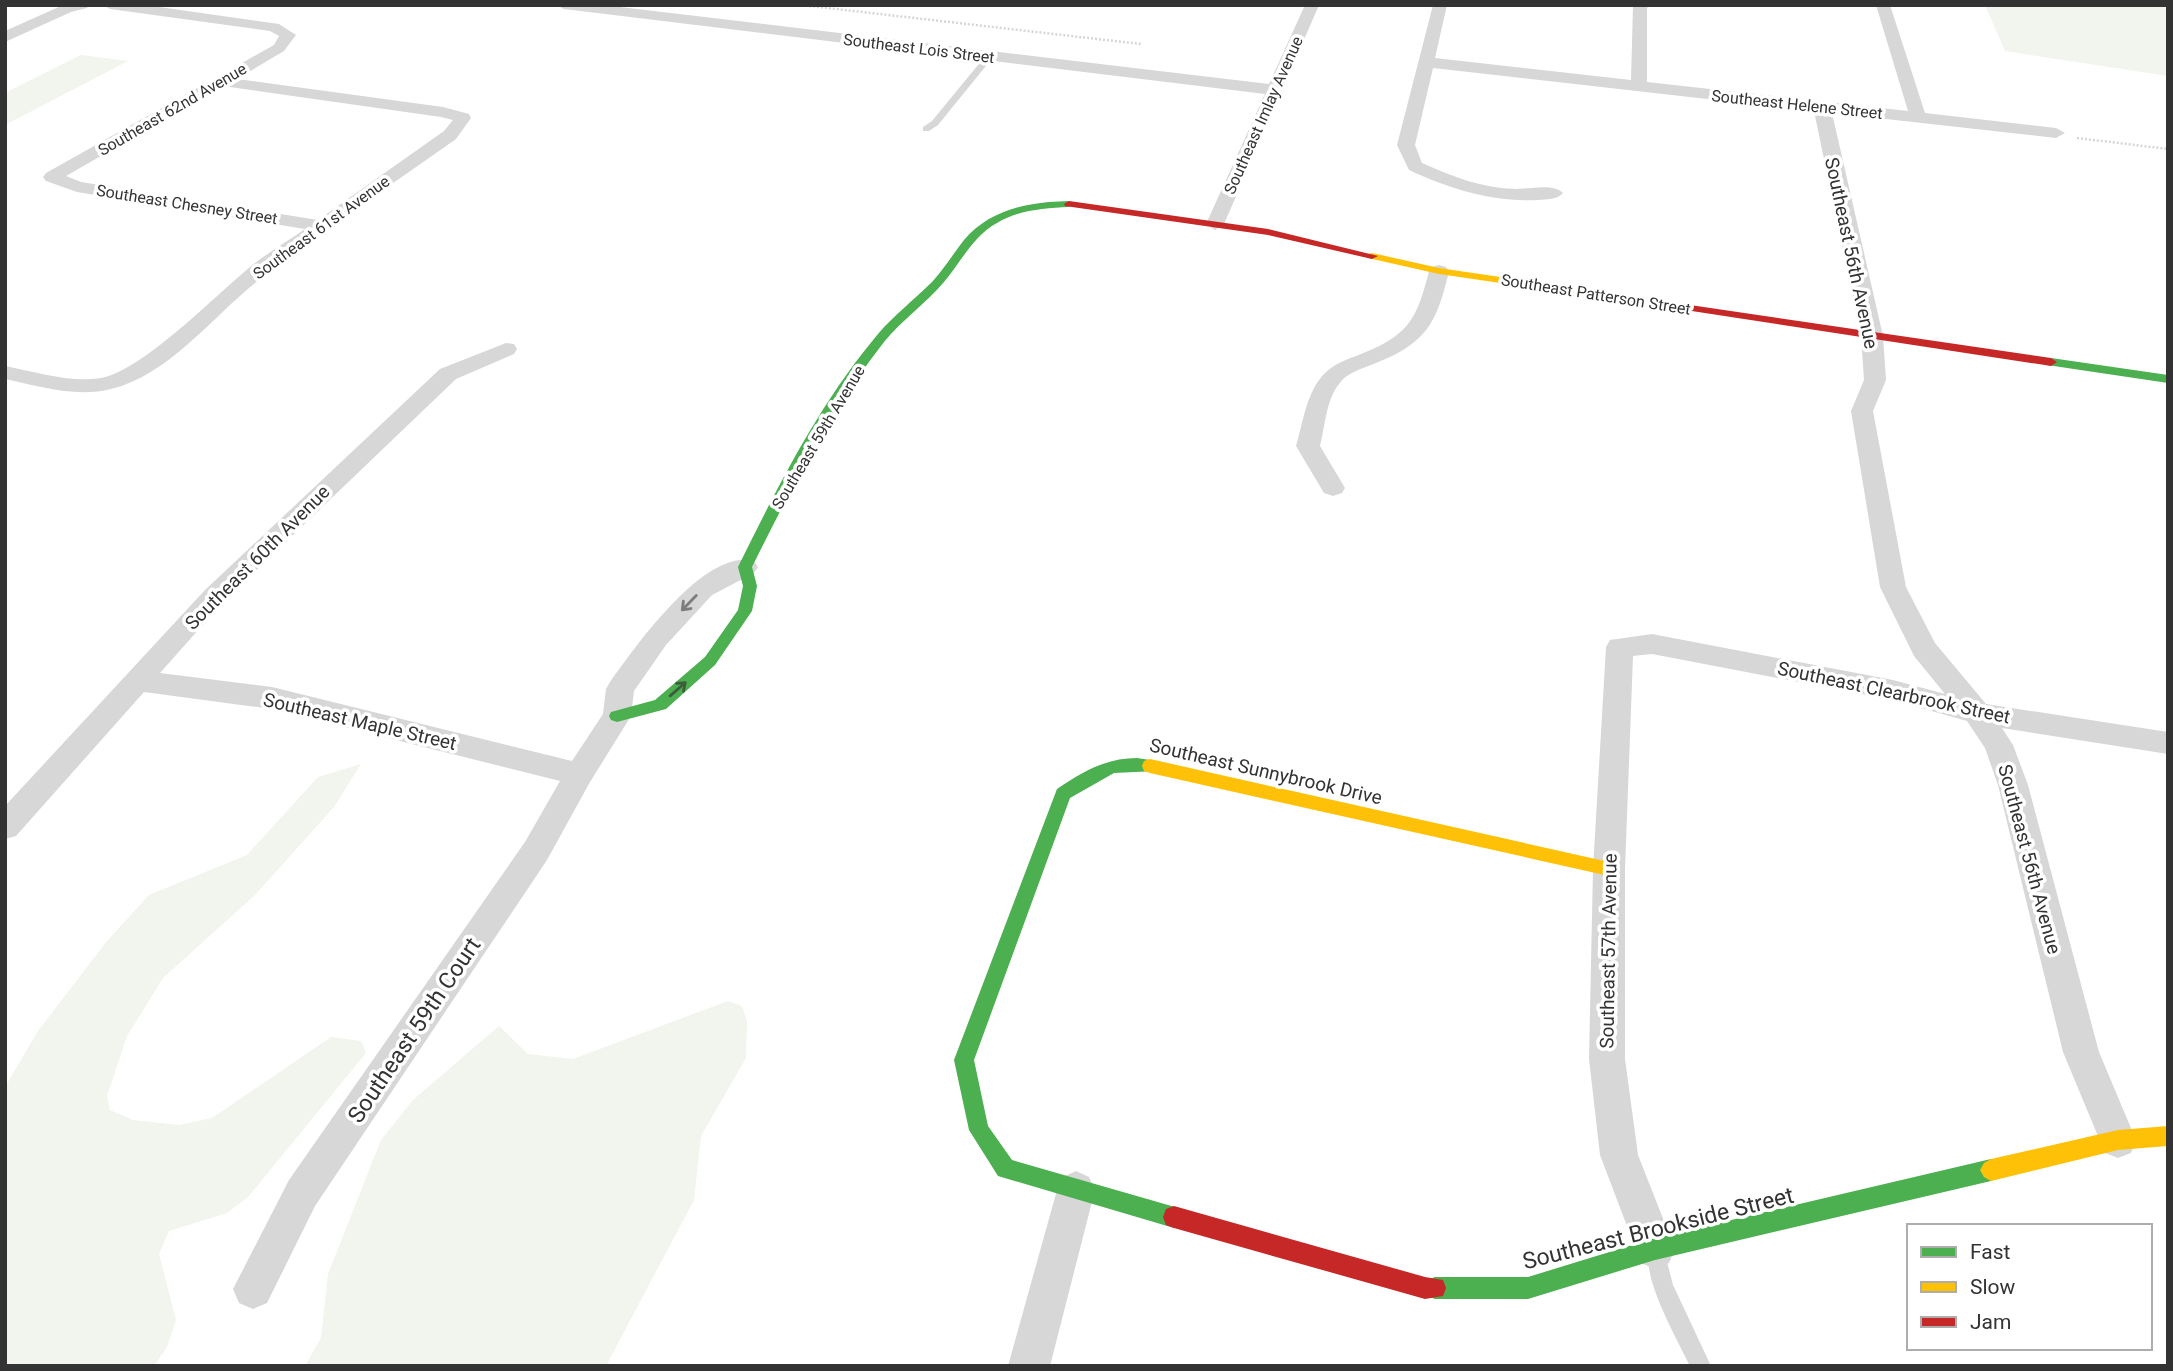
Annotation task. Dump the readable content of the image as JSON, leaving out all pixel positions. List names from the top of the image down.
{
  "streets": {
    "street": [
      "Southeast Lois Street",
      "Southeast Helene Street",
      "Southeast 62nd Avenue",
      "Southeast Imlay Avenue",
      "Southeast Chesney Street",
      "Southeast 61st Avenue",
      "Southeast 56th Avenue",
      "Southeast Patterson Street",
      "Southeast 59th Avenue",
      "Southeast 60th Avenue",
      "Southeast Clearbrook Street",
      "Southeast Maple Street",
      "Southeast Sunnybrook Drive",
      "Southeast 57th Avenue",
      "Southeast 59th Court",
      "Southeast Brookside Street"
    ]
  },
  "crossings": [
    ["Southeast Lois Street", "Southeast Imlay Avenue"],
    ["Southeast Helene Street", "Southeast 56th Avenue"],
    ["Southeast 62nd Avenue", "Southeast Chesney Street"],
    ["Southeast 62nd Avenue", "Southeast 61st Avenue"],
    ["Southeast Imlay Avenue", "Southeast Patterson Street"],
    ["Southeast Chesney Street", "Southeast 61st Avenue"],
    ["Southeast 56th Avenue", "Southeast Patterson Street"],
    ["Southeast 56th Avenue", "Southeast Clearbrook Street"],
    ["Southeast 56th Avenue", "Southeast Brookside Street"],
    ["Southeast Patterson Street", "Southeast 59th Avenue"],
    ["Southeast 60th Avenue", "Southeast Maple Street"],
    ["Southeast Clearbrook Street", "Southeast 57th Avenue"],
    ["Southeast Maple Street", "Southeast 59th Court"],
    ["Southeast Sunnybrook Drive", "Southeast 57th Avenue"],
    ["Southeast Sunnybrook Drive", "Southeast Brookside Street"],
    ["Southeast 57th Avenue", "Southeast Brookside Street"]
  ],
  "legend": ["Fast", "Slow", "Jam"]
}
